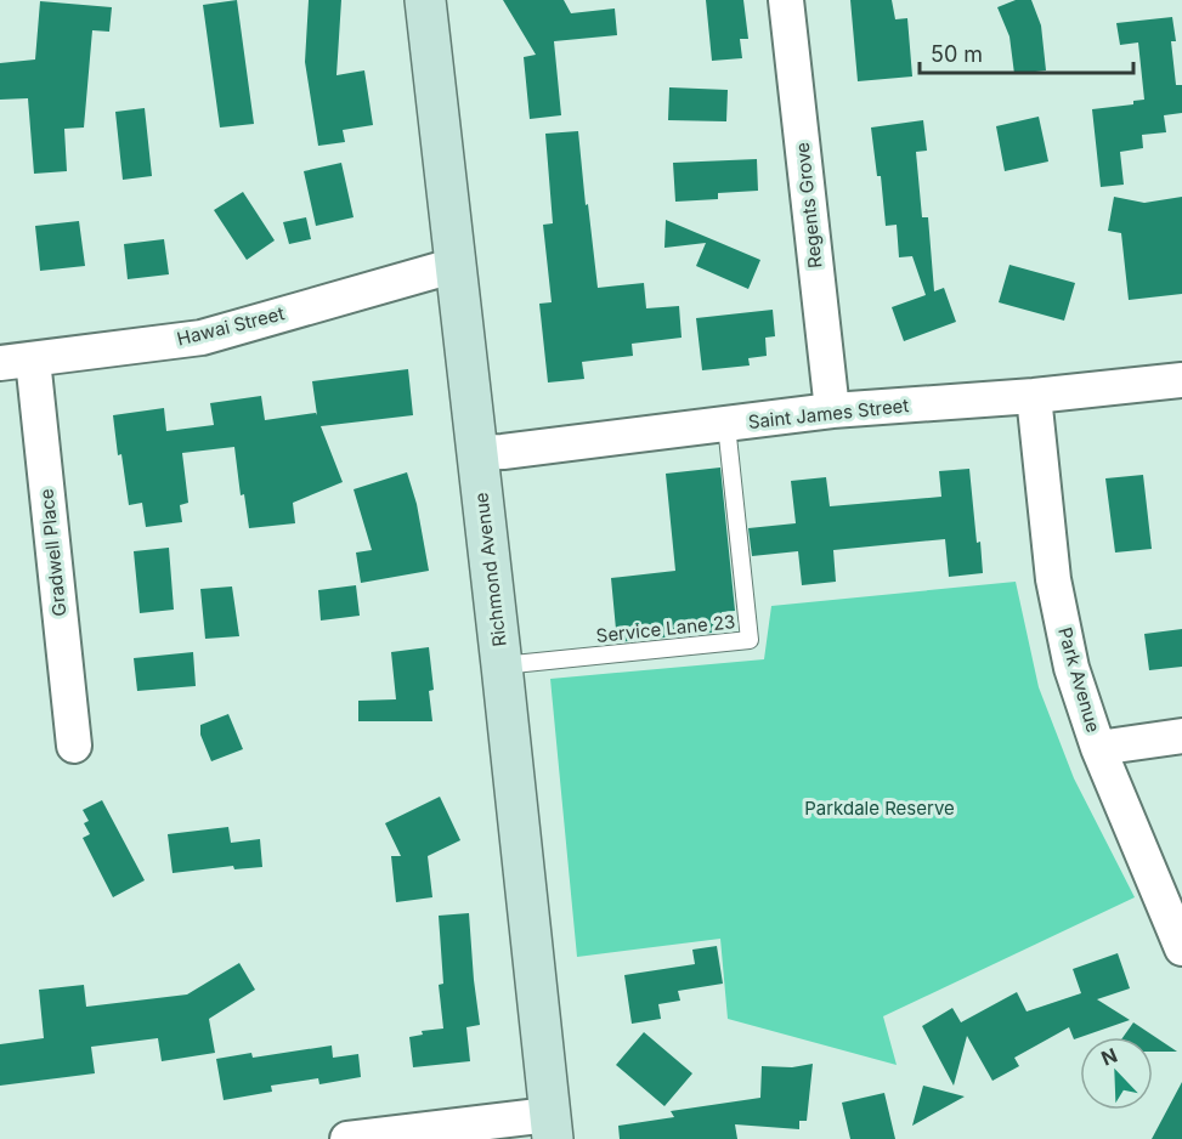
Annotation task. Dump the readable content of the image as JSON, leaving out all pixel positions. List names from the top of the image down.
{
  "streets": {
    "street": [
      "Regents Grove",
      "Hawai Street",
      "Saint James Street",
      "Gradwell Place",
      "Richmond Avenue",
      "Park Avenue"
    ],
    "lane": ["Service Lane 23"]
  },
  "crossings": [
    ["Regents Grove", "Saint James Street"],
    ["Hawai Street", "Gradwell Place"],
    ["Hawai Street", "Richmond Avenue"],
    ["Saint James Street", "Richmond Avenue"],
    ["Saint James Street", "Service Lane 23"],
    ["Saint James Street", "Park Avenue"],
    ["Richmond Avenue", "Service Lane 23"]
  ],
  "parks": ["Parkdale Reserve"],
  "scale_bar": "50 m",
  "north": "top left"
}
